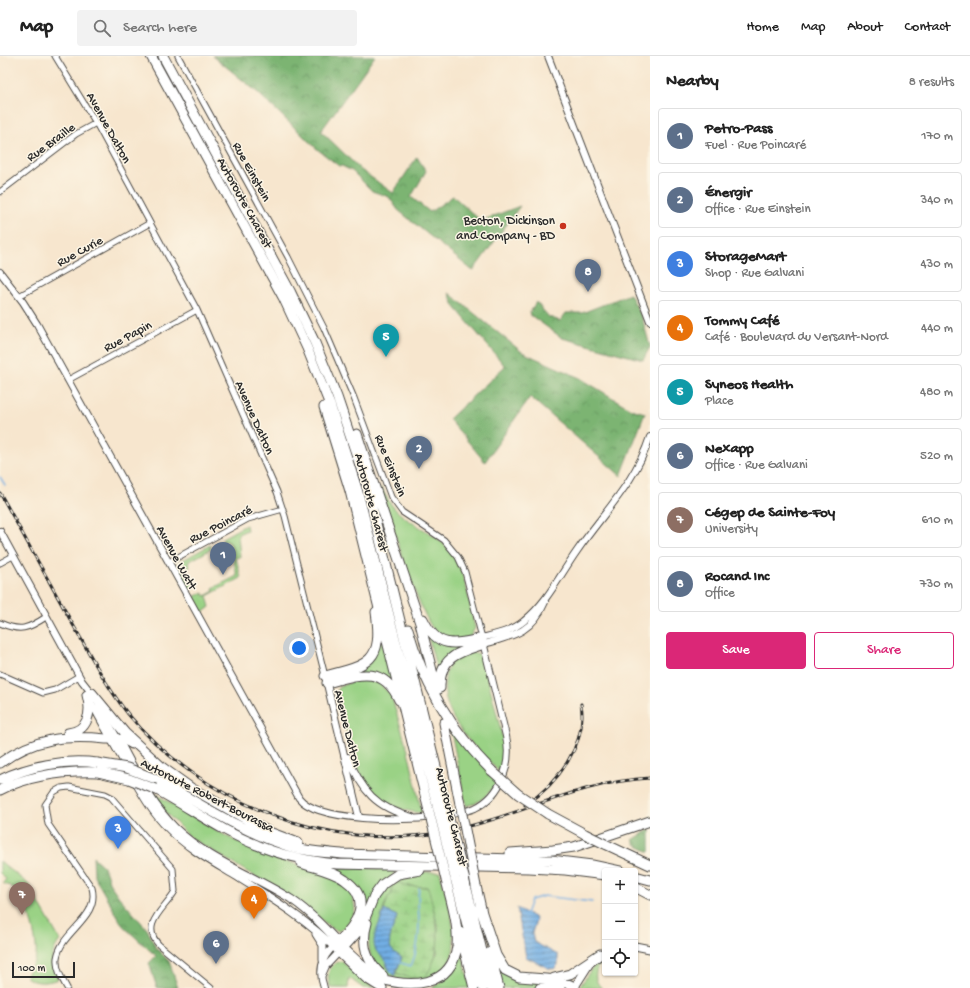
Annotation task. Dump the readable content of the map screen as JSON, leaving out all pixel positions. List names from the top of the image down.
{
  "streets": {
    "highway": ["Autoroute Charest", "Autoroute Robert-Bourassa"],
    "street": [
      "Avenue Dalton",
      "Rue Braille",
      "Rue Einstein",
      "Rue Curie",
      "Rue Papin",
      "Rue Poincaré",
      "Avenue Watt"
    ]
  },
  "crossings": [
    ["Avenue Dalton", "Rue Braille"],
    ["Avenue Dalton", "Rue Einstein"],
    ["Avenue Dalton", "Rue Curie"],
    ["Avenue Dalton", "Rue Papin"],
    ["Avenue Dalton", "Rue Poincaré"],
    ["Avenue Dalton", "Avenue Watt"],
    ["Rue Einstein", "Avenue Watt"],
    ["Rue Curie", "Avenue Watt"],
    ["Rue Papin", "Avenue Watt"],
    ["Rue Poincaré", "Avenue Watt"]
  ],
  "places": ["Becton, Dickinson and Company - BD"],
  "scale_bar": "100 m",
  "page": {
    "header": "Map",
    "search": "Search here",
    "nav": [
      "Home",
      "Map",
      "About",
      "Contact"
    ],
    "heading": ["Nearby", "8 results"],
    "list": [
      {
        "mark": "1",
        "name": "Petro-Pass",
        "note": "Fuel · Rue Poincaré",
        "value": "170 m"
      },
      {
        "mark": "2",
        "name": "Énergir",
        "note": "Office · Rue Einstein",
        "value": "340 m"
      },
      {
        "mark": "3",
        "name": "StorageMart",
        "note": "Shop · Rue Galvani",
        "value": "430 m"
      },
      {
        "mark": "4",
        "name": "Tommy Café",
        "note": "Café · Boulevard du Versant-Nord",
        "value": "440 m"
      },
      {
        "mark": "5",
        "name": "Syneos Health",
        "note": "Place",
        "value": "480 m"
      },
      {
        "mark": "6",
        "name": "Nexapp",
        "note": "Office · Rue Galvani",
        "value": "520 m"
      },
      {
        "mark": "7",
        "name": "Cégep de Sainte-Foy",
        "note": "University",
        "value": "610 m"
      },
      {
        "mark": "8",
        "name": "Rocand Inc",
        "note": "Office",
        "value": "730 m"
      }
    ],
    "pins": [
      "8",
      "5",
      "2",
      "1",
      "3",
      "7",
      "4",
      "6"
    ],
    "buttons": ["Save", "Share"],
    "map_buttons": ["+", "−"],
    "scale": "100 m"
  }
}
